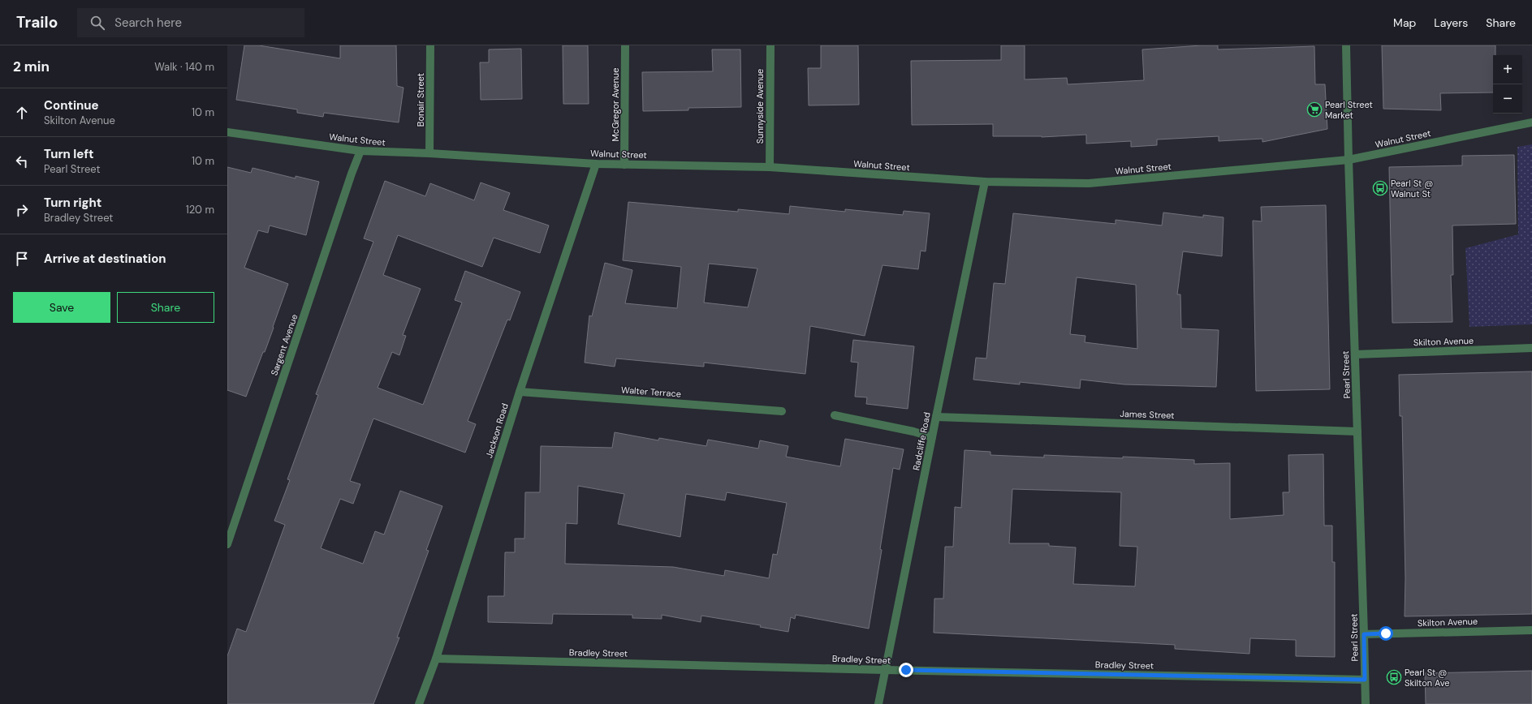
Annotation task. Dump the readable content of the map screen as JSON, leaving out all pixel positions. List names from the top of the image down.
{
  "streets": {
    "street": [
      "Bonair Street",
      "McGregor Avenue",
      "Sunnyside Avenue",
      "Walnut Street",
      "Skilton Avenue",
      "Sargent Avenue",
      "Pearl Street",
      "Walter Terrace",
      "James Street",
      "Jackson Road",
      "Radcliffe Road",
      "Bradley Street"
    ]
  },
  "crossings": [
    ["Bonair Street", "Walnut Street"],
    ["McGregor Avenue", "Walnut Street"],
    ["Sunnyside Avenue", "Walnut Street"],
    ["Walnut Street", "Sargent Avenue"],
    ["Walnut Street", "Pearl Street"],
    ["Walnut Street", "Jackson Road"],
    ["Walnut Street", "Radcliffe Road"],
    ["Skilton Avenue", "Pearl Street"],
    ["Pearl Street", "James Street"],
    ["Pearl Street", "Bradley Street"],
    ["Walter Terrace", "Jackson Road"],
    ["James Street", "Radcliffe Road"],
    ["Jackson Road", "Bradley Street"],
    ["Radcliffe Road", "Bradley Street"]
  ],
  "places": {
    "supermarket": ["Pearl Street Market"],
    "bus stop": ["Pearl St @ Walnut St", "Pearl St @ Skilton Ave"]
  },
  "page": {
    "header": "Trailo",
    "search": "Search here",
    "nav": ["Map", "Layers", "Share"],
    "heading": ["2 min", "Walk · 140 m"],
    "map_buttons": ["+", "−"],
    "list": [
      ["Continue", "Skilton Avenue", "10 m"],
      ["Turn left", "Pearl Street", "10 m"],
      ["Turn right", "Bradley Street", "120 m"],
      "Arrive at destination"
    ],
    "buttons": ["Save", "Share"]
  }
}
